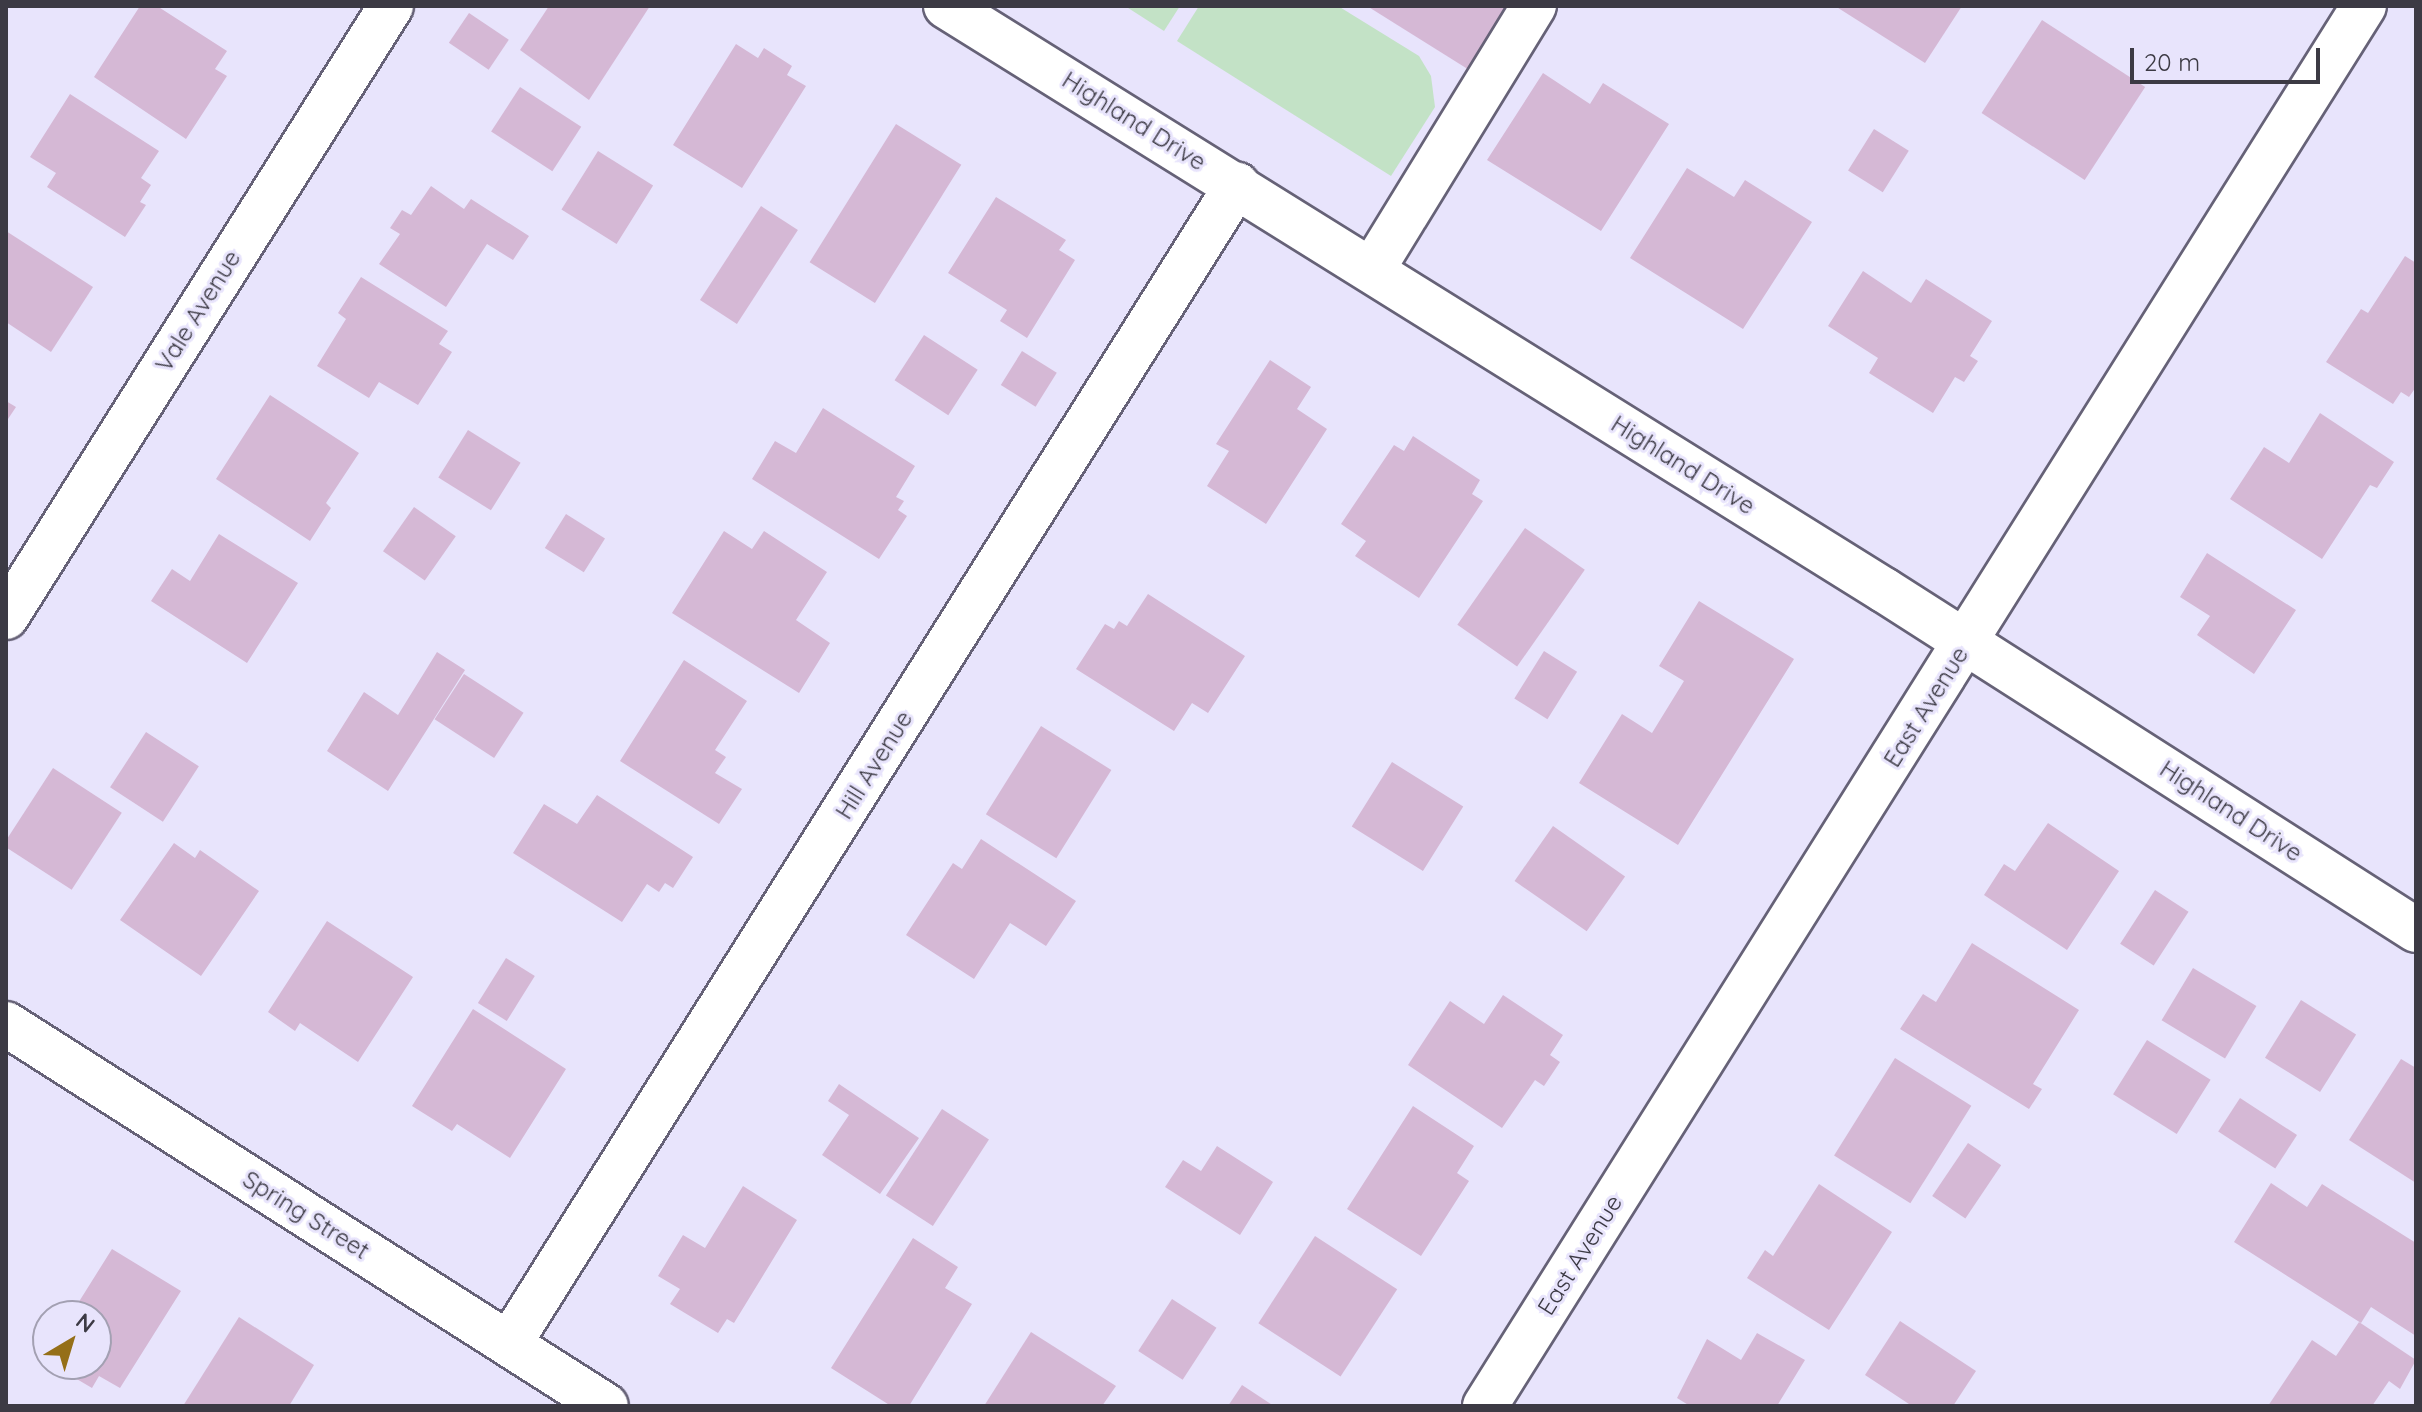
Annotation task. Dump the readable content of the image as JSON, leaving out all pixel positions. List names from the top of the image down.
{
  "streets": {
    "street": [
      "Highland Drive",
      "Vale Avenue",
      "East Avenue",
      "Hill Avenue",
      "Spring Street"
    ]
  },
  "crossings": [
    ["Highland Drive", "East Avenue"],
    ["Highland Drive", "Hill Avenue"],
    ["Hill Avenue", "Spring Street"]
  ],
  "scale_bar": "20 m",
  "north": "top right"
}
